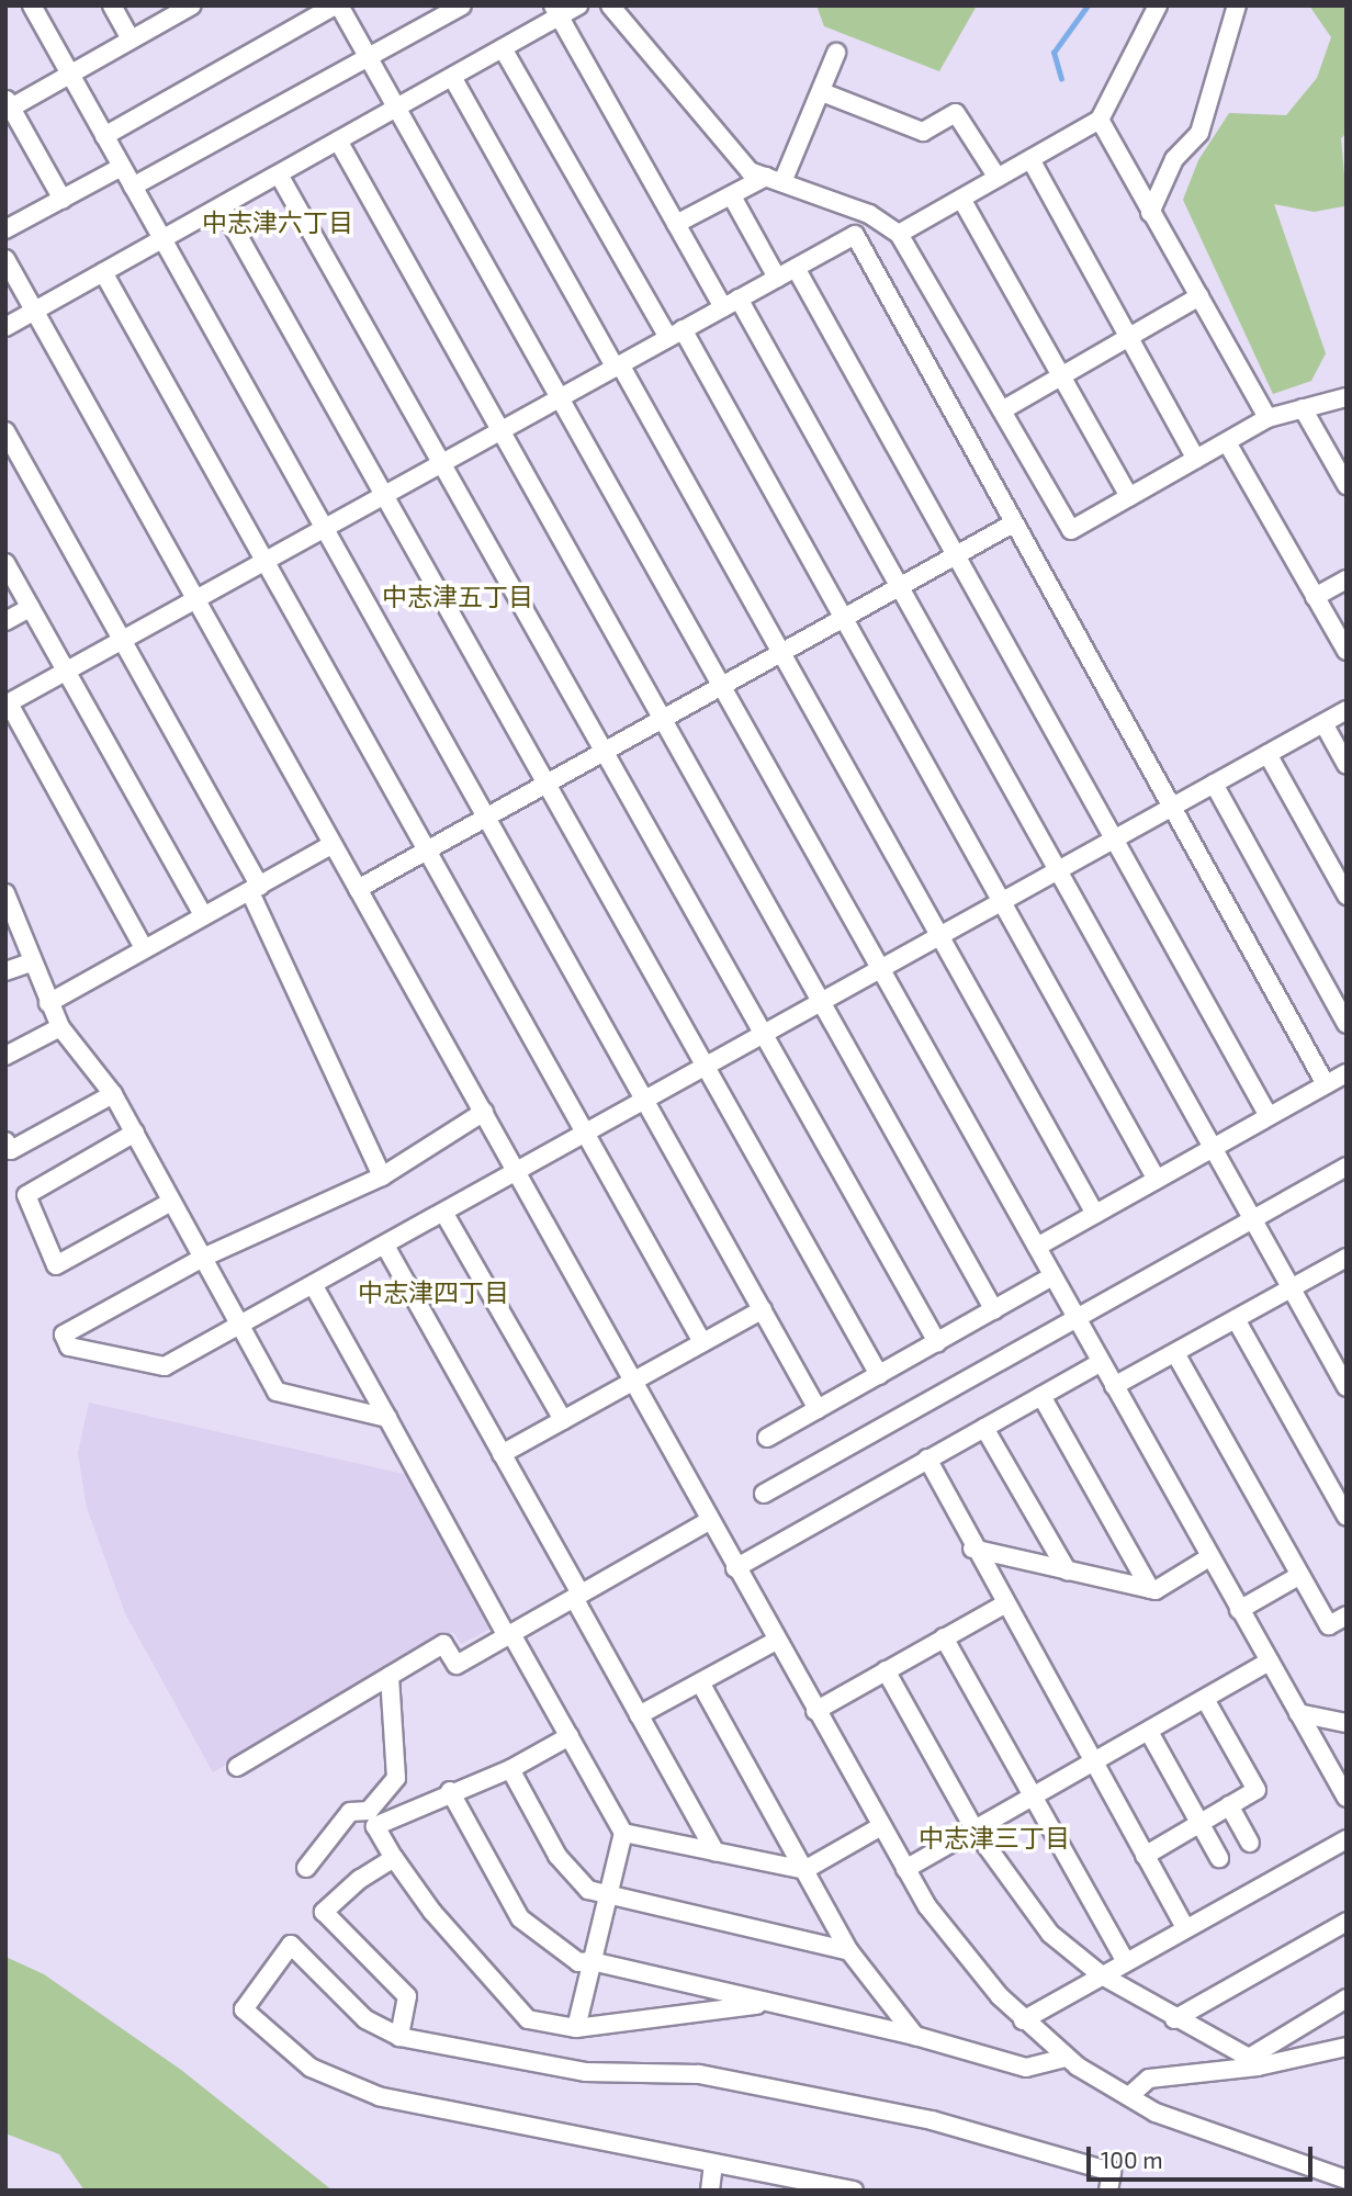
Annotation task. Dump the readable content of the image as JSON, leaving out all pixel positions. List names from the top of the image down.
{
  "districts": [
    "中志津六丁目",
    "中志津五丁目",
    "中志津四丁目",
    "中志津三丁目"
  ],
  "scale_bar": "100 m"
}
